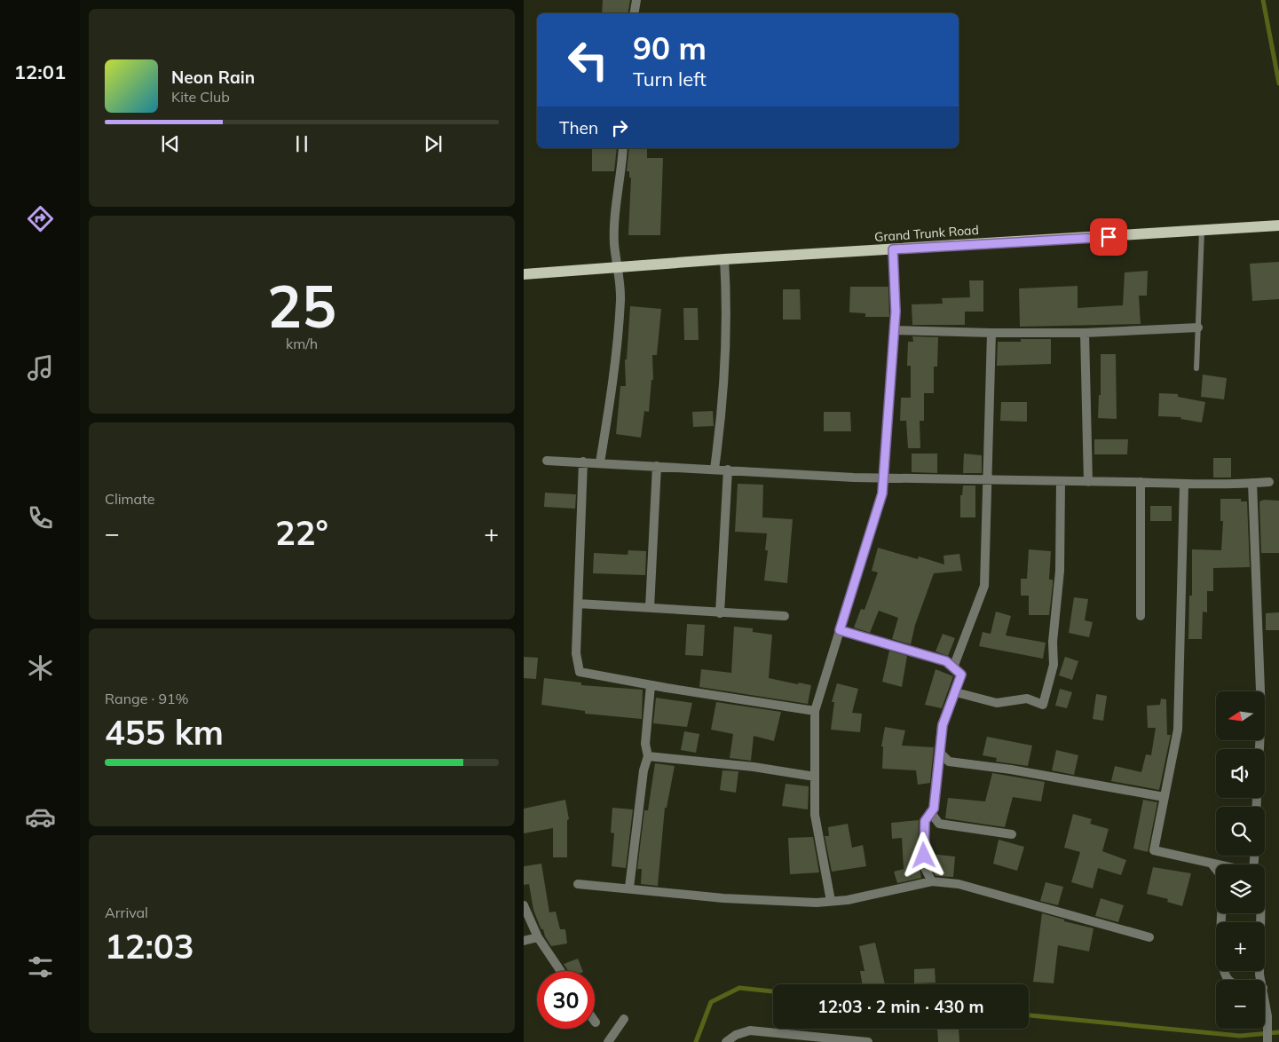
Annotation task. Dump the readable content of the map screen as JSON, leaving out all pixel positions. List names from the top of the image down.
{
  "streets": {
    "main road": ["Grand Trunk Road"]
  },
  "north": "left",
  "page": {
    "tabs": "12:01",
    "turn": ["90 m", "Turn left"],
    "song": ["Neon Rain", "Kite Club"],
    "then": "Then",
    "tile": [
      ["25", "km/h"],
      "Climate",
      ["Range · 91%", "455 km"],
      ["Arrival", "12:03"]
    ],
    "heat": ["−", "22°", "+"],
    "map_buttons": ["+", "−"],
    "limit": "30",
    "trip": "12:03 · 2 min · 430 m"
  }
}
